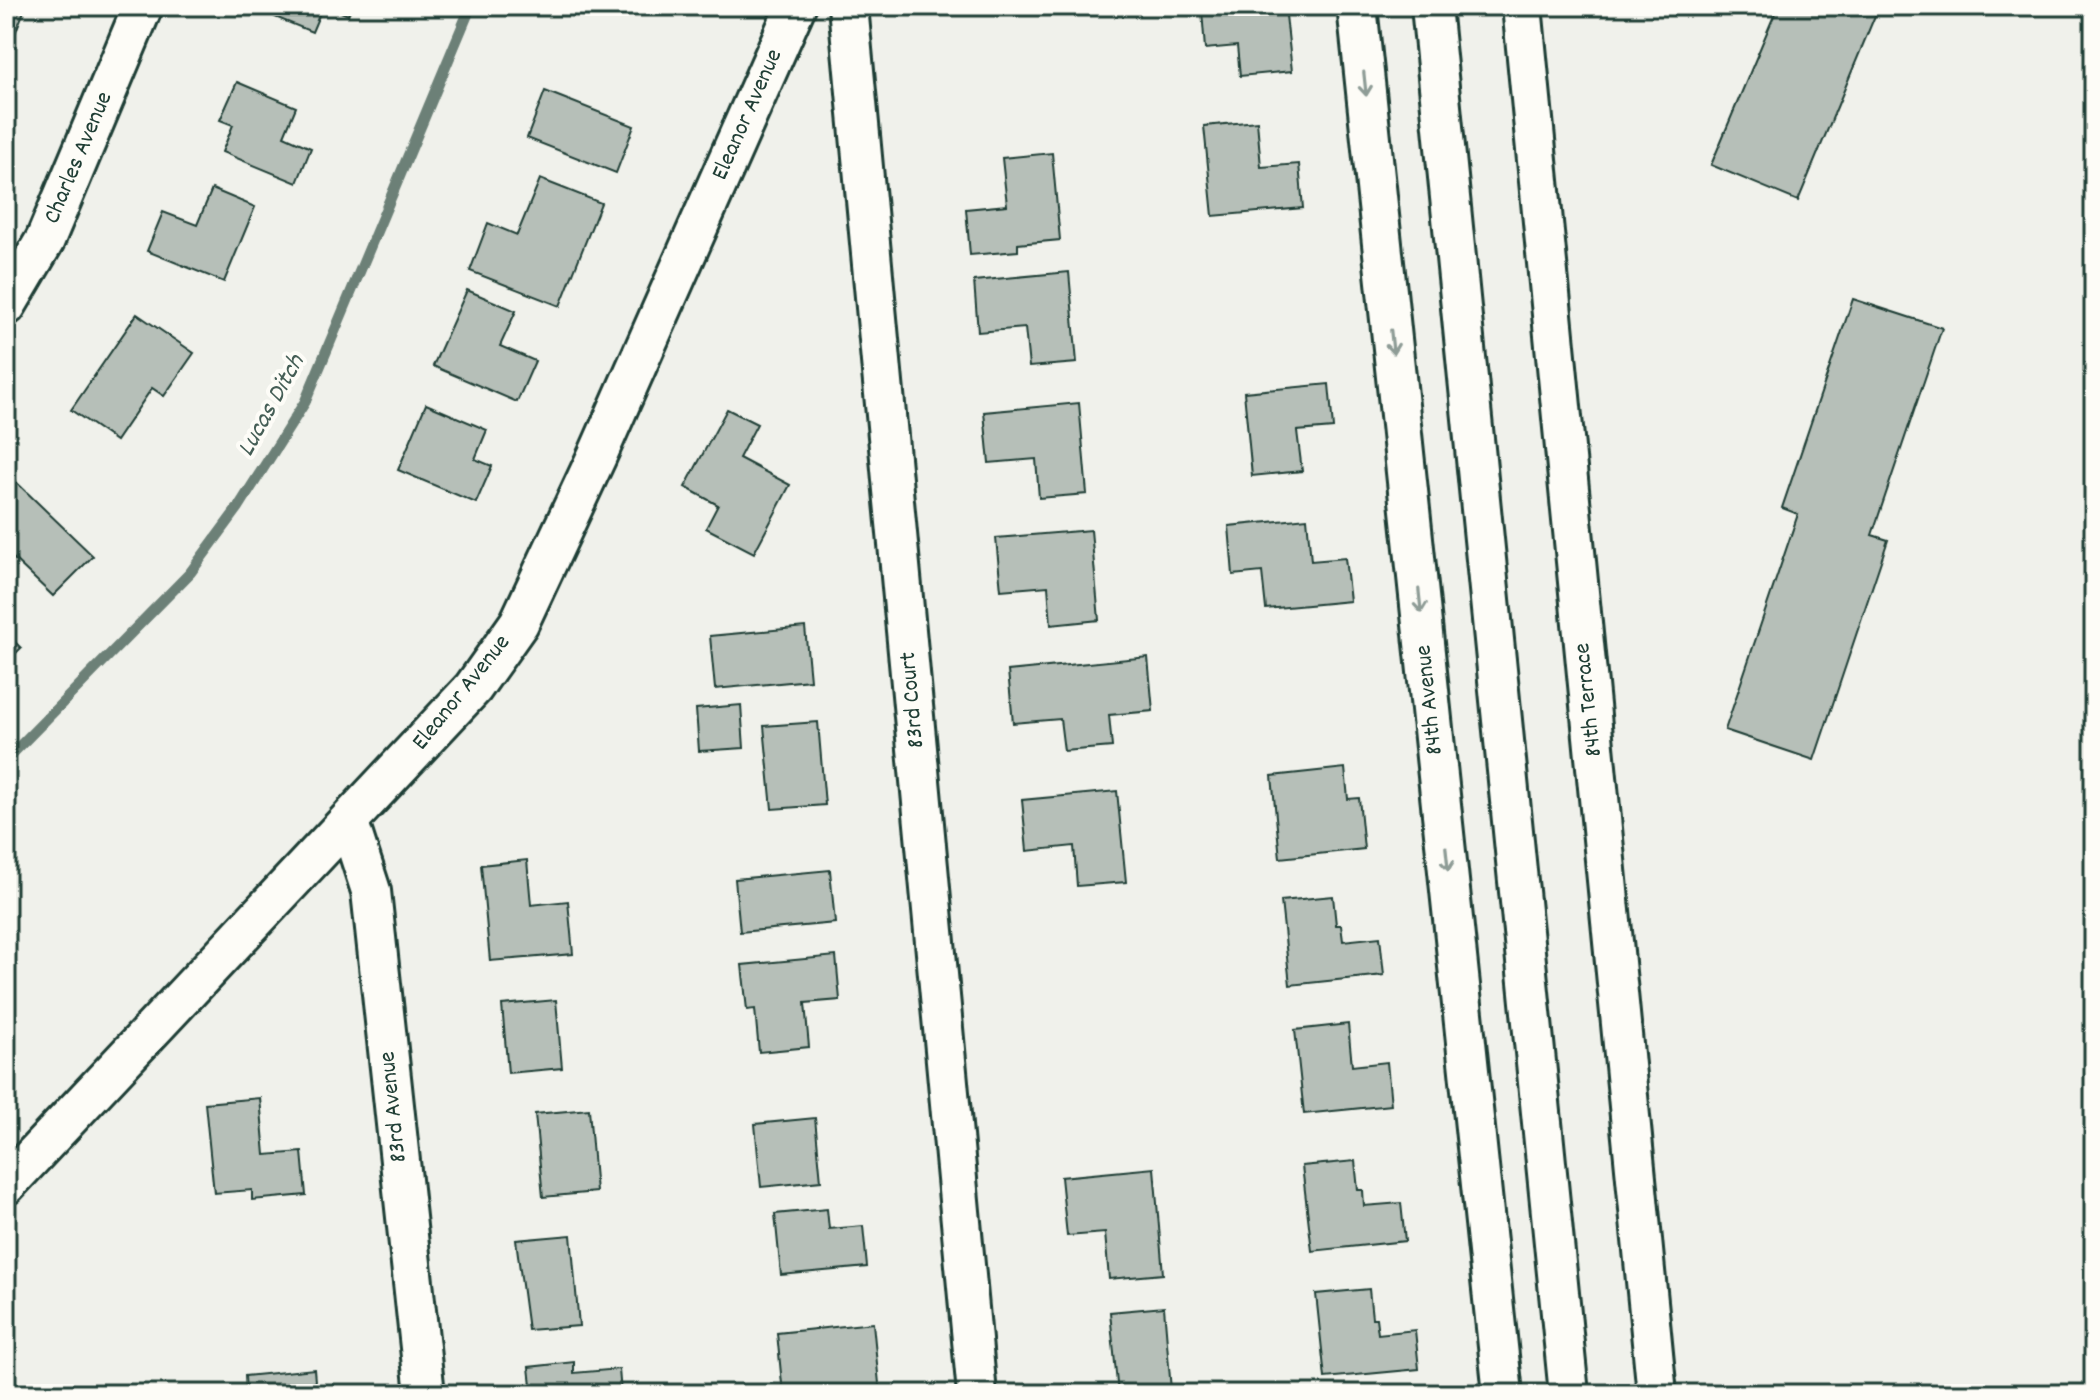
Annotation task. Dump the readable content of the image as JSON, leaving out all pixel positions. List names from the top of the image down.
{
  "streets": {
    "street": [
      "Eleanor Avenue",
      "Charles Avenue",
      "83rd Court",
      "84th Avenue",
      "84th Terrace",
      "83rd Avenue"
    ]
  },
  "crossings": [
    ["Eleanor Avenue", "83rd Avenue"]
  ],
  "water": ["Lucas Ditch"]
}
